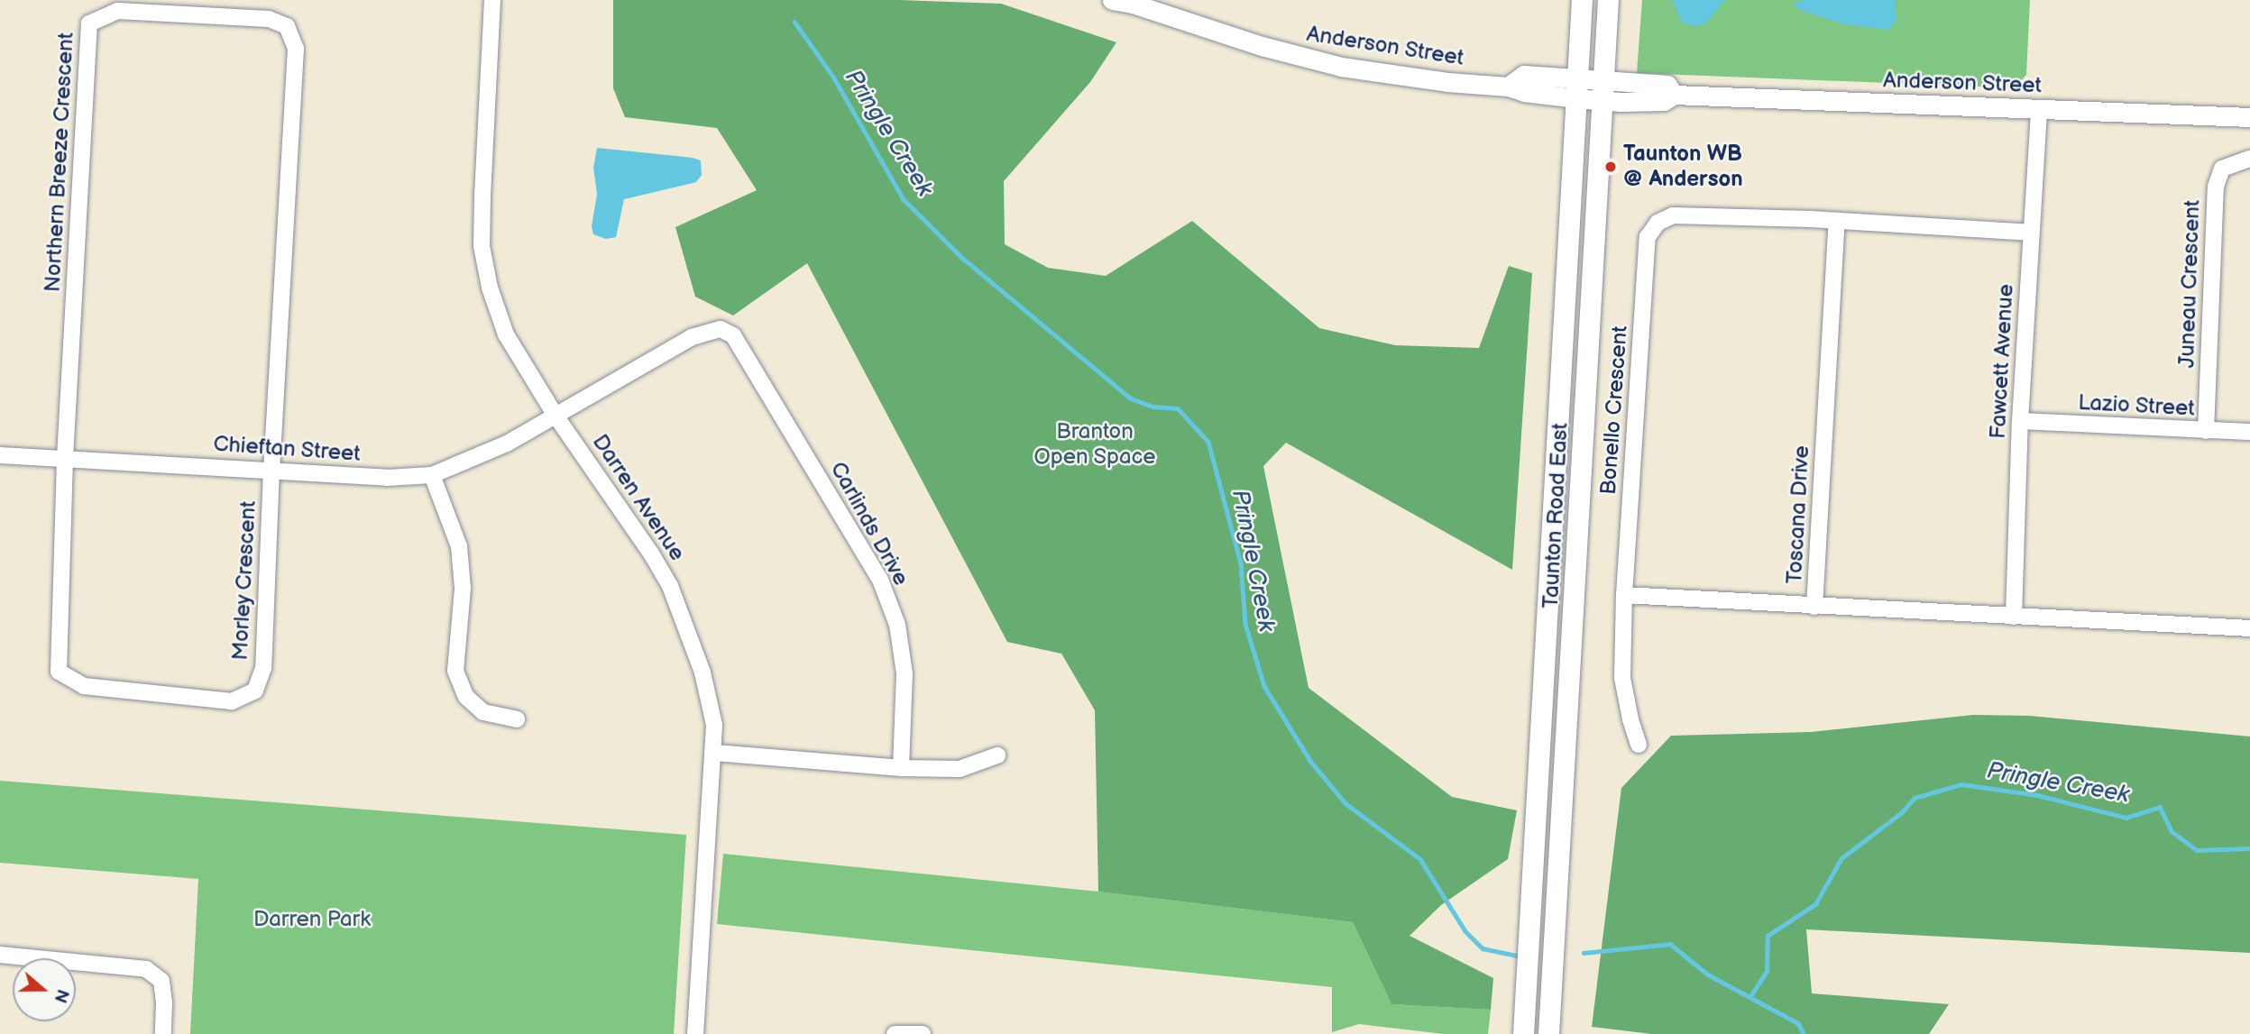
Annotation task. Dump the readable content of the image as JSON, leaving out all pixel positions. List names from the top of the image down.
{
  "streets": {
    "main road": ["Taunton Road East"],
    "street": [
      "Anderson Street",
      "Northern Breeze Crescent",
      "Juneau Crescent",
      "Fawcett Avenue",
      "Lazio Street",
      "Bonello Crescent",
      "Chieftan Street",
      "Darren Avenue",
      "Toscana Drive",
      "Carlinds Drive",
      "Morley Crescent"
    ]
  },
  "crossings": [
    ["Anderson Street", "Fawcett Avenue"],
    ["Anderson Street", "Taunton Road East"],
    ["Northern Breeze Crescent", "Chieftan Street"],
    ["Northern Breeze Crescent", "Morley Crescent"],
    ["Juneau Crescent", "Lazio Street"],
    ["Fawcett Avenue", "Lazio Street"],
    ["Fawcett Avenue", "Toscana Drive"],
    ["Bonello Crescent", "Toscana Drive"],
    ["Chieftan Street", "Darren Avenue"],
    ["Chieftan Street", "Carlinds Drive"],
    ["Chieftan Street", "Morley Crescent"],
    ["Darren Avenue", "Carlinds Drive"]
  ],
  "water": ["Pringle Creek"],
  "parks": ["Branton Open Space", "Darren Park"],
  "places": ["Taunton WB @ Anderson"],
  "north": "right"
}
